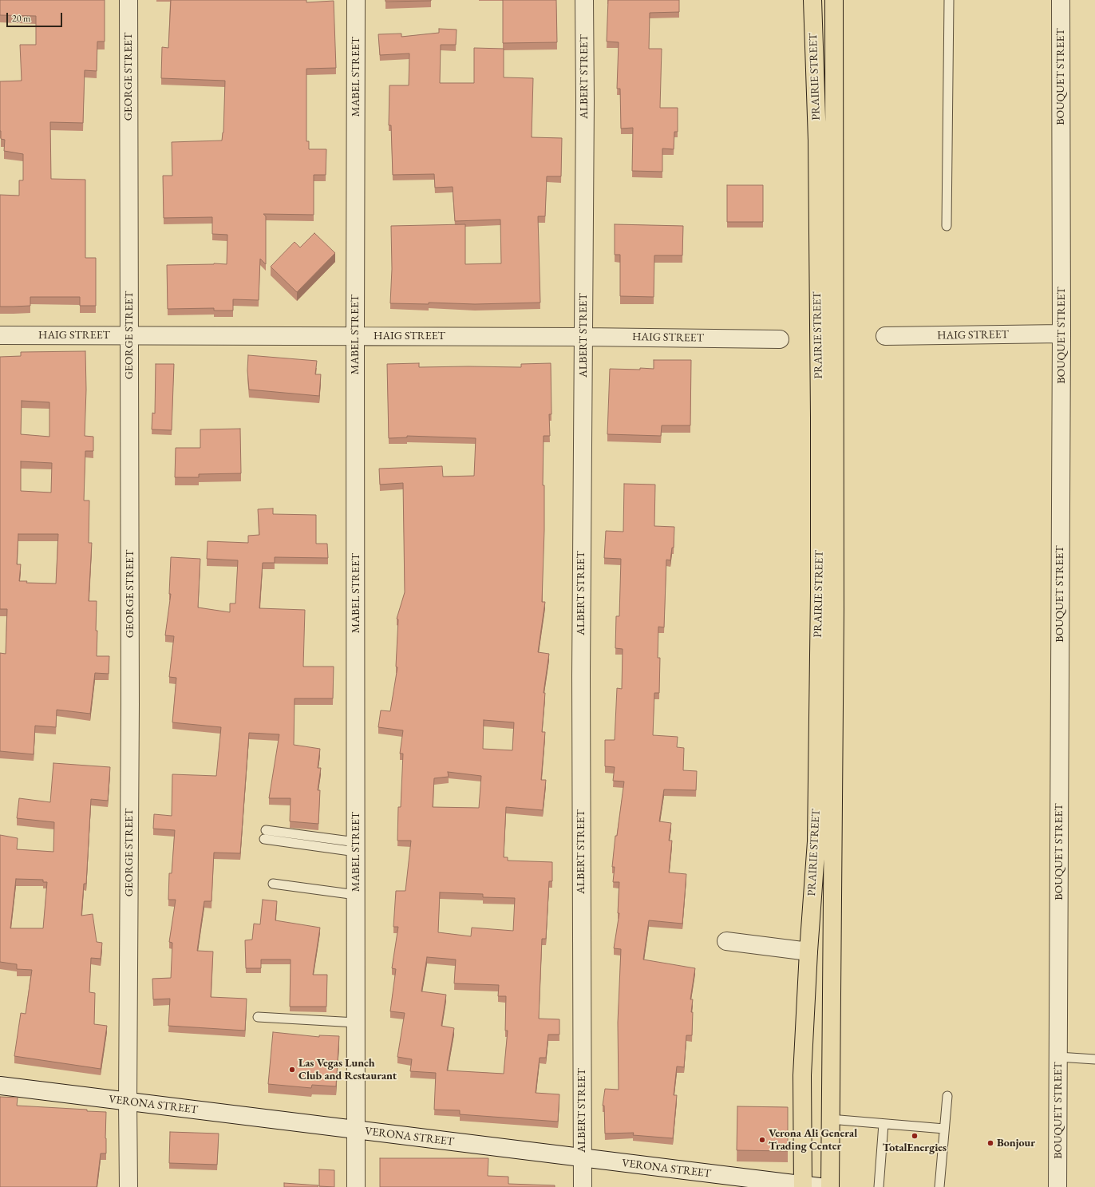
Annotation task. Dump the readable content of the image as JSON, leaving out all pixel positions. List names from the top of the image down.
{
  "streets": {
    "main road": ["PRAIRIE STREET"],
    "street": [
      "GEORGE STREET",
      "MABEL STREET",
      "ALBERT STREET",
      "BOUQUET STREET",
      "HAIG STREET",
      "VERONA STREET"
    ]
  },
  "crossings": [
    ["GEORGE STREET", "HAIG STREET"],
    ["GEORGE STREET", "VERONA STREET"],
    ["MABEL STREET", "HAIG STREET"],
    ["MABEL STREET", "VERONA STREET"],
    ["ALBERT STREET", "HAIG STREET"],
    ["ALBERT STREET", "VERONA STREET"],
    ["PRAIRIE STREET", "VERONA STREET"],
    ["BOUQUET STREET", "HAIG STREET"]
  ],
  "places": [
    "Las Vegas Lunch Club and Restaurant",
    "TotalEnergies",
    "Verona Ali General Trading Center",
    "Bonjour"
  ],
  "scale_bar": "20 m"
}
